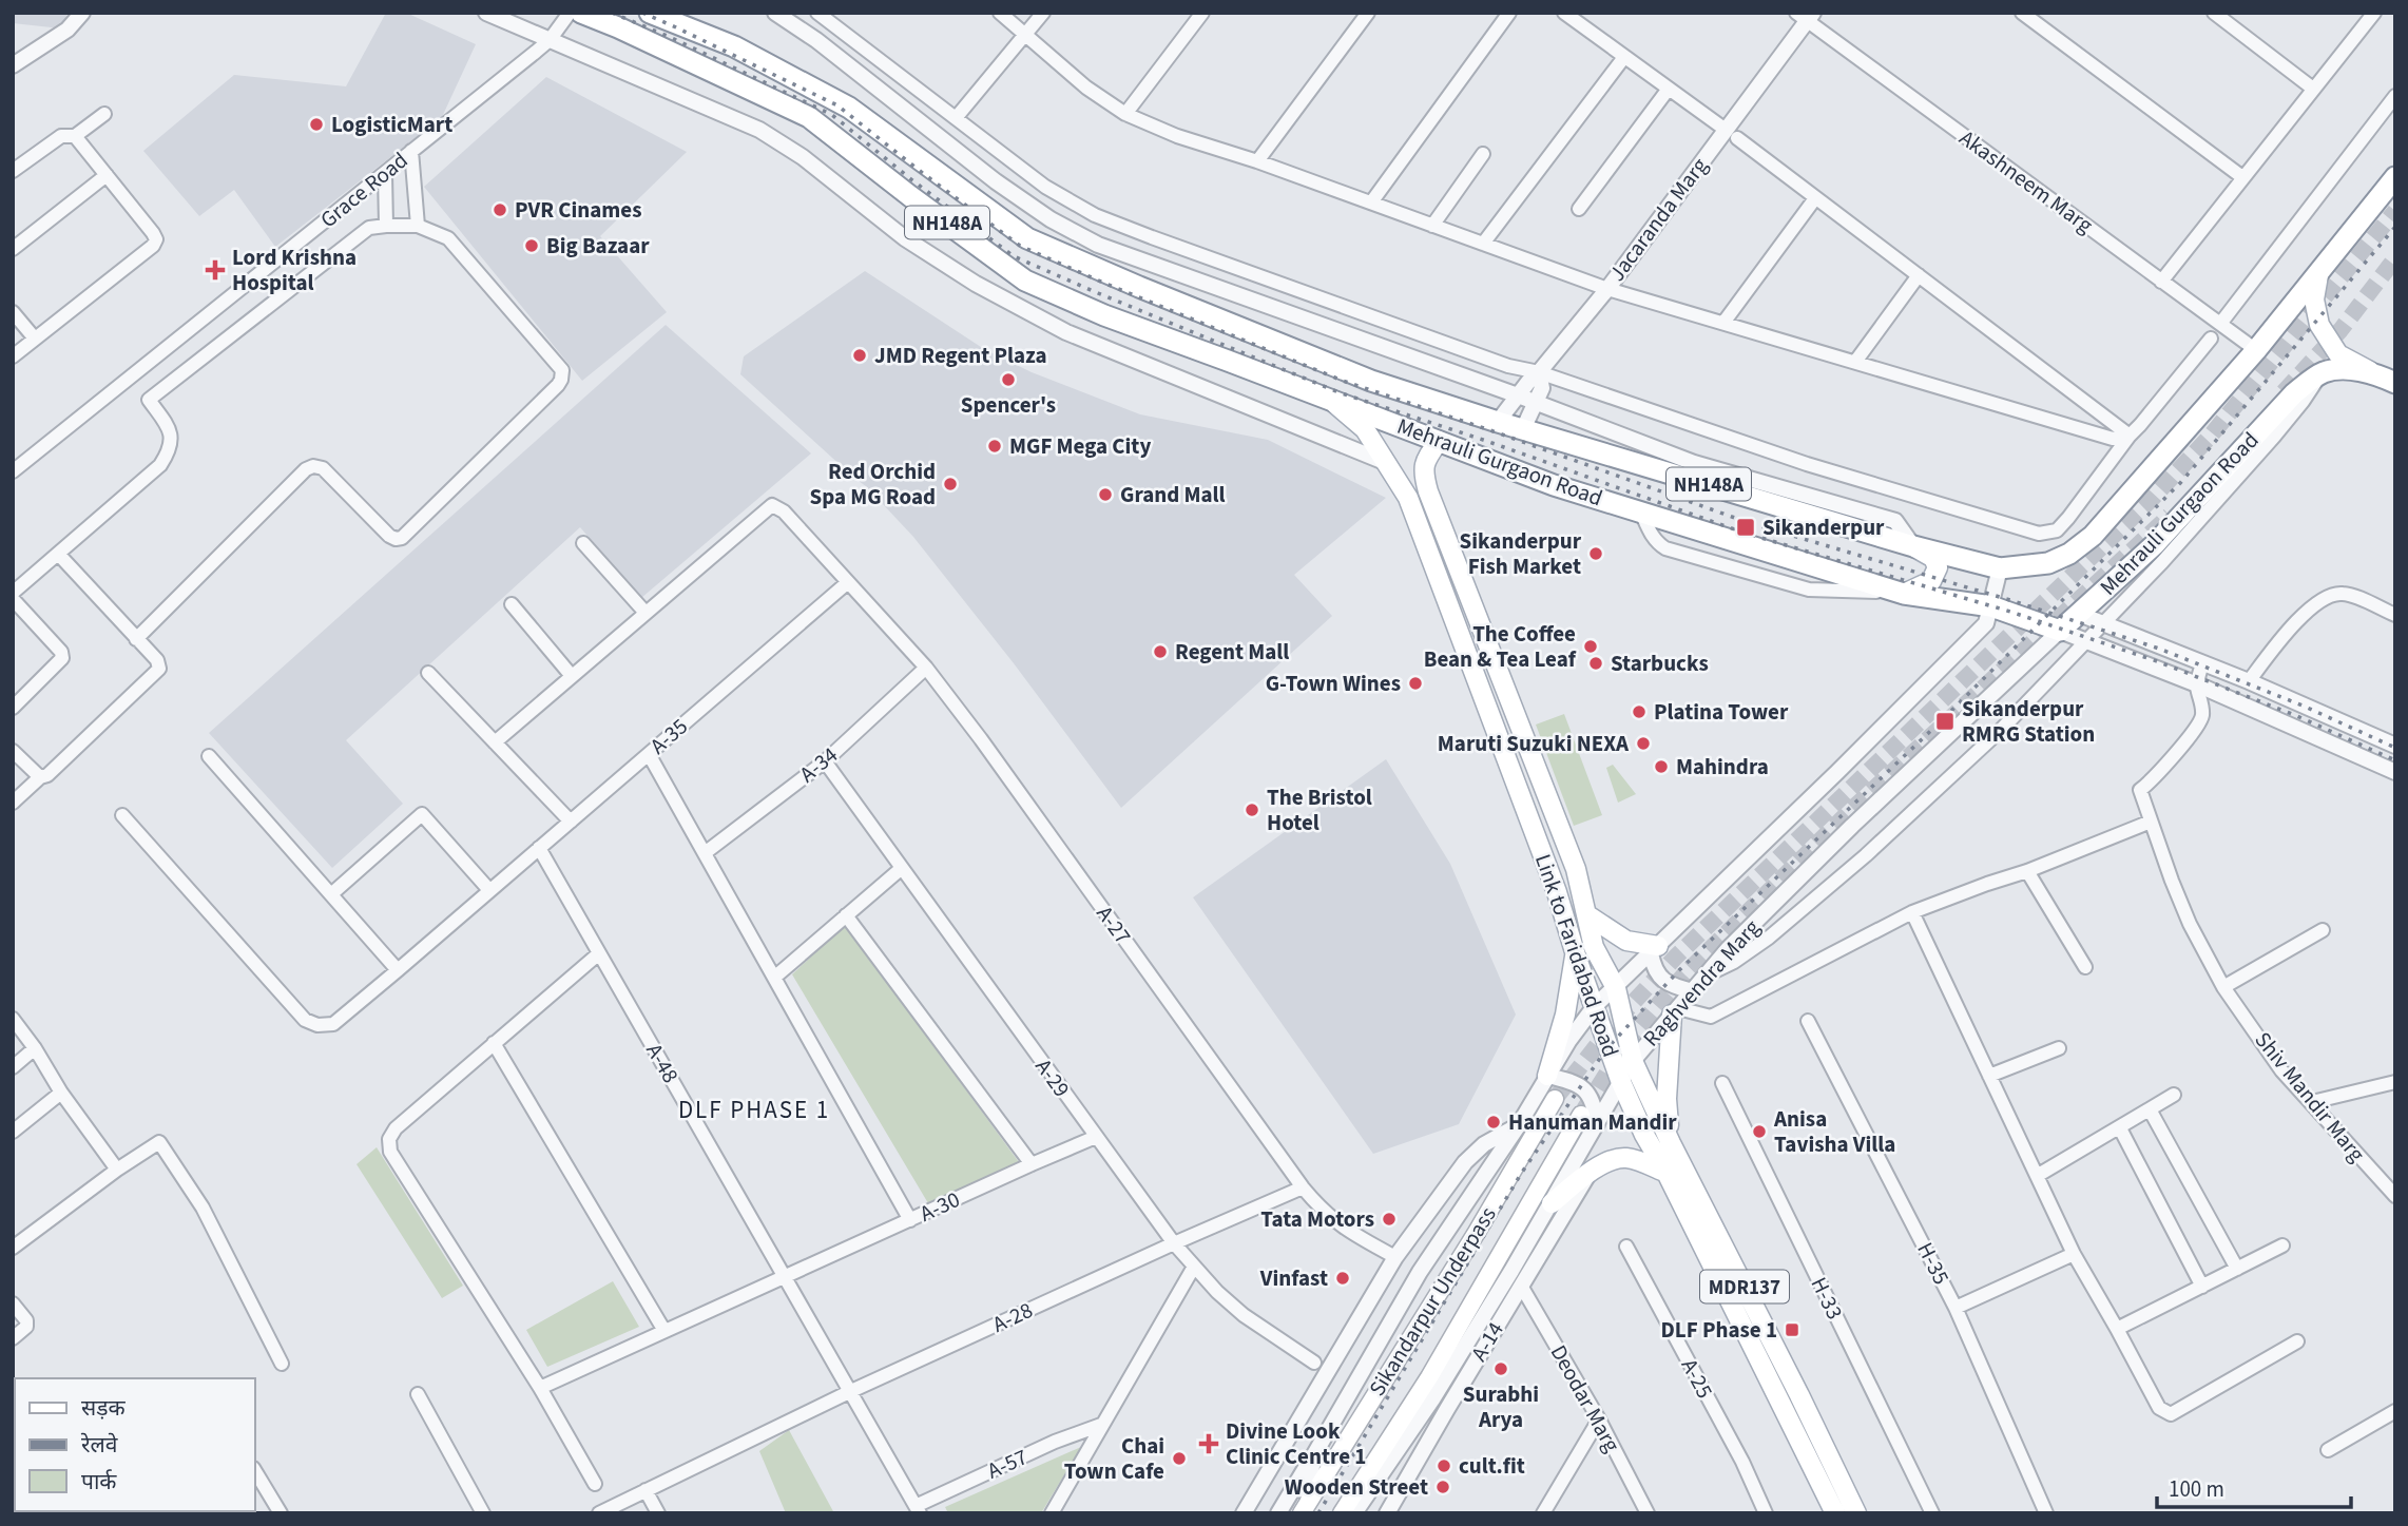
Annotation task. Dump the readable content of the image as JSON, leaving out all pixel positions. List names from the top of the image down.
{
  "streets": {
    "highway": ["NH148A", "Mehrauli Gurgaon Road"],
    "main road": ["Link to Faridabad Road", "MDR137", "Sikandarpur Underpass"],
    "street": [
      "Akashneem Marg",
      "Grace Road",
      "Jacaranda Marg",
      "A-35",
      "A-34",
      "A-27",
      "Raghvendra Marg",
      "A-48",
      "A-29",
      "Shiv Mandir Marg",
      "A-30",
      "H-35",
      "H-33",
      "A-28",
      "A-14",
      "A-25",
      "Deodar Marg",
      "A-57"
    ]
  },
  "crossings": [
    ["Akashneem Marg", "Jacaranda Marg"],
    ["Akashneem Marg", "Mehrauli Gurgaon Road"],
    ["Jacaranda Marg", "Mehrauli Gurgaon Road"],
    ["Mehrauli Gurgaon Road", "Link to Faridabad Road"],
    ["Mehrauli Gurgaon Road", "Raghvendra Marg"],
    ["A-35", "A-27"],
    ["A-35", "A-48"],
    ["A-34", "A-27"],
    ["A-34", "A-29"],
    ["A-27", "A-28"],
    ["Link to Faridabad Road", "Raghvendra Marg"],
    ["A-48", "A-30"],
    ["A-48", "A-28"],
    ["A-29", "A-30"],
    ["A-29", "A-28"],
    ["A-14", "Deodar Marg"]
  ],
  "districts": ["DLF PHASE 1"],
  "places": {
    "other": [
      "LogisticMart",
      "PVR Cinames",
      "Big Bazaar",
      "JMD Regent Plaza",
      "Spencer's",
      "MGF Mega City",
      "Red Orchid Spa MG Road",
      "Grand Mall",
      "Sikanderpur Fish Market",
      "The Coffee Bean & Tea Leaf",
      "Regent Mall",
      "Starbucks",
      "G-Town Wines",
      "Platina Tower",
      "Maruti Suzuki NEXA",
      "Mahindra",
      "The Bristol Hotel",
      "Hanuman Mandir",
      "Anisa Tavisha Villa",
      "Tata Motors",
      "Vinfast",
      "Surabhi Arya",
      "Chai Town Cafe",
      "cult.fit",
      "Wooden Street"
    ],
    "health": ["Lord Krishna Hospital", "Divine Look Clinic Centre 1"],
    "transit": ["Sikanderpur", "Sikanderpur RMRG Station", "DLF Phase 1"]
  },
  "legend": ["सड़क", "रेलवे", "पार्क"],
  "scale_bar": "100 m"
}
